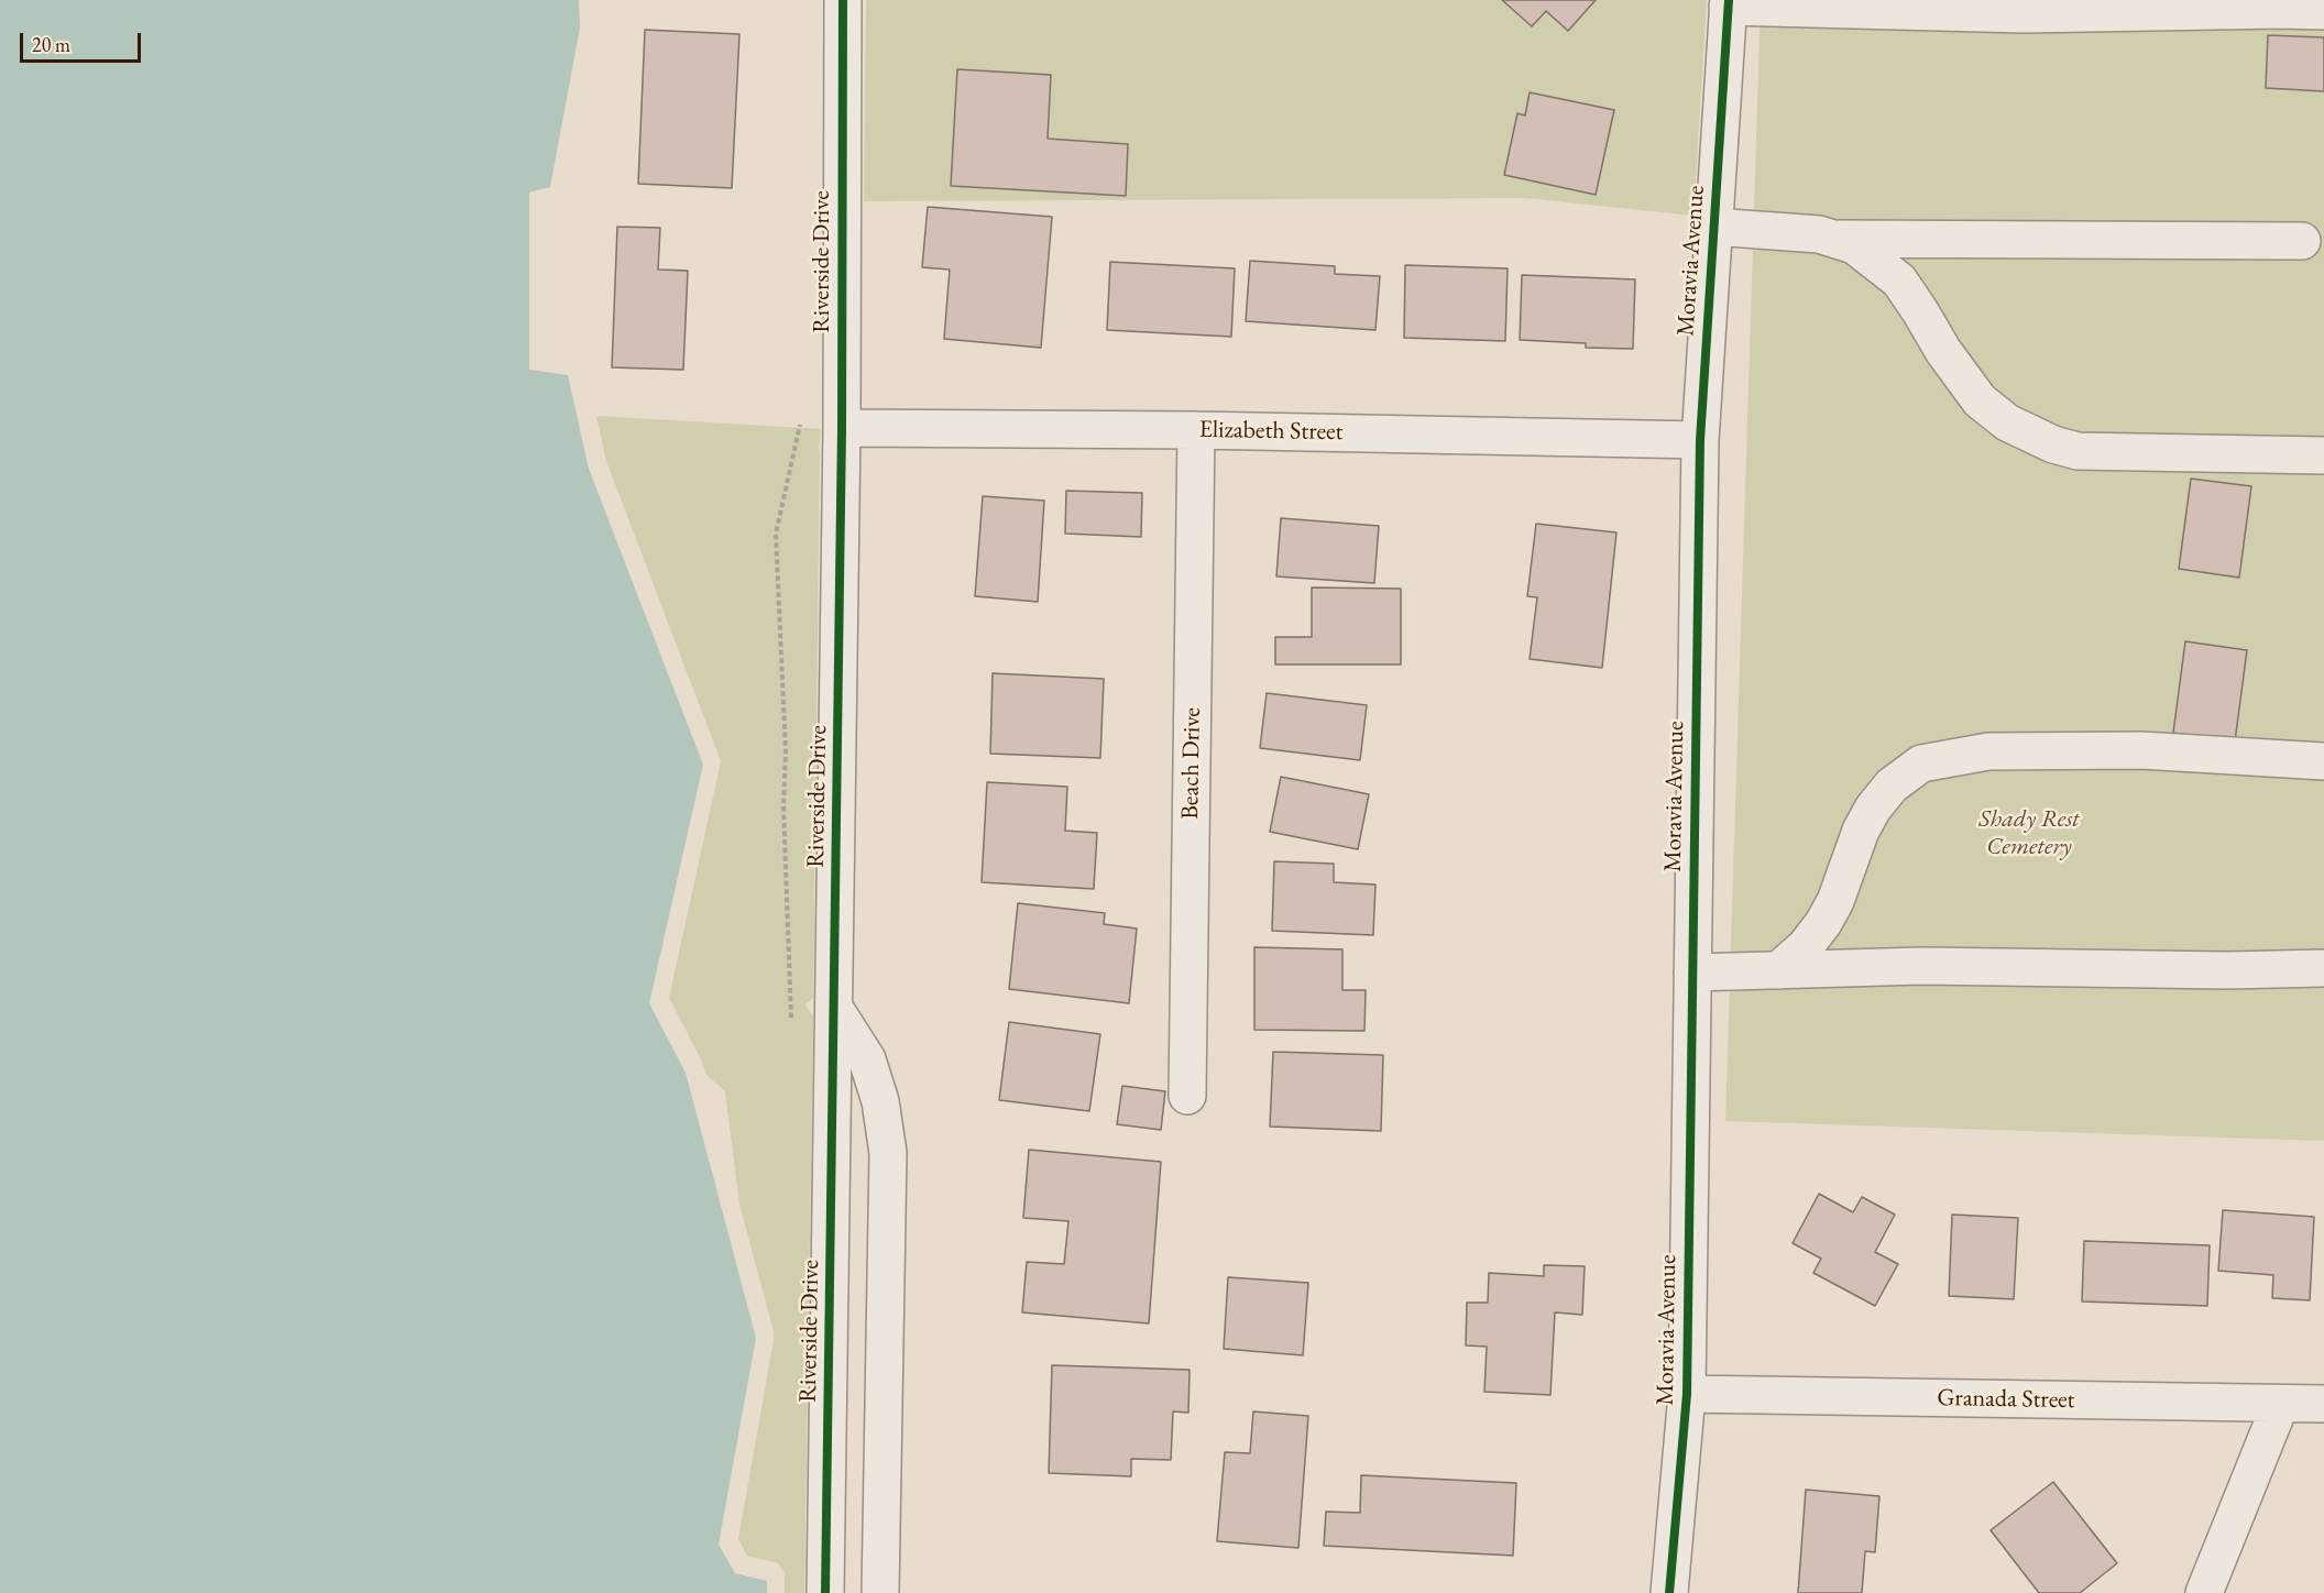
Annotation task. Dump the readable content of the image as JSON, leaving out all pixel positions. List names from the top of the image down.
{
  "streets": {
    "street": [
      "Moravia Avenue",
      "Riverside Drive",
      "Elizabeth Street",
      "Beach Drive",
      "Granada Street"
    ]
  },
  "crossings": [
    ["Moravia Avenue", "Elizabeth Street"],
    ["Moravia Avenue", "Granada Street"],
    ["Riverside Drive", "Elizabeth Street"],
    ["Elizabeth Street", "Beach Drive"]
  ],
  "parks": ["Shady Rest Cemetery"],
  "scale_bar": "20 m"
}
